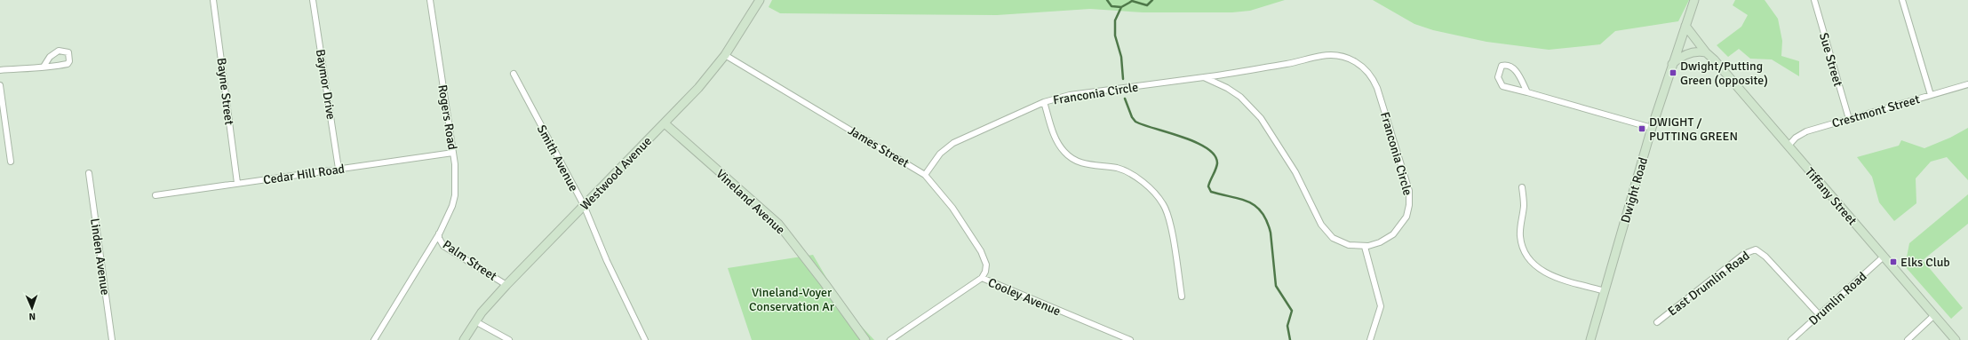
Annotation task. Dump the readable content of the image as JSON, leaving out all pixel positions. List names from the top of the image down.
{
  "streets": {
    "main road": [
      "Westwood Avenue",
      "Dwight Road",
      "Tiffany Street",
      "Vineland Avenue"
    ],
    "street": [
      "Sue Street",
      "Baymor Drive",
      "Bayne Street",
      "Franconia Circle",
      "Crestmont Street",
      "Rogers Road",
      "James Street",
      "Smith Avenue",
      "Cedar Hill Road",
      "Linden Avenue",
      "Palm Street",
      "East Drumlin Road",
      "Cooley Avenue",
      "Drumlin Road"
    ]
  },
  "crossings": [
    ["Sue Street", "Crestmont Street"],
    ["Baymor Drive", "Cedar Hill Road"],
    ["Bayne Street", "Cedar Hill Road"],
    ["Franconia Circle", "James Street"],
    ["Crestmont Street", "Tiffany Street"],
    ["Rogers Road", "Cedar Hill Road"],
    ["Rogers Road", "Palm Street"],
    ["James Street", "Westwood Avenue"],
    ["James Street", "Cooley Avenue"],
    ["Smith Avenue", "Westwood Avenue"],
    ["Westwood Avenue", "Vineland Avenue"],
    ["Westwood Avenue", "Palm Street"],
    ["Dwight Road", "Tiffany Street"],
    ["Tiffany Street", "Drumlin Road"],
    ["East Drumlin Road", "Drumlin Road"]
  ],
  "parks": ["Vineland-Voyer Conservation Ar"],
  "places": {
    "transit": ["Dwight/Putting Green (opposite)", "DWIGHT / PUTTING GREEN", "Elks Club"]
  },
  "north": "bottom"
}
